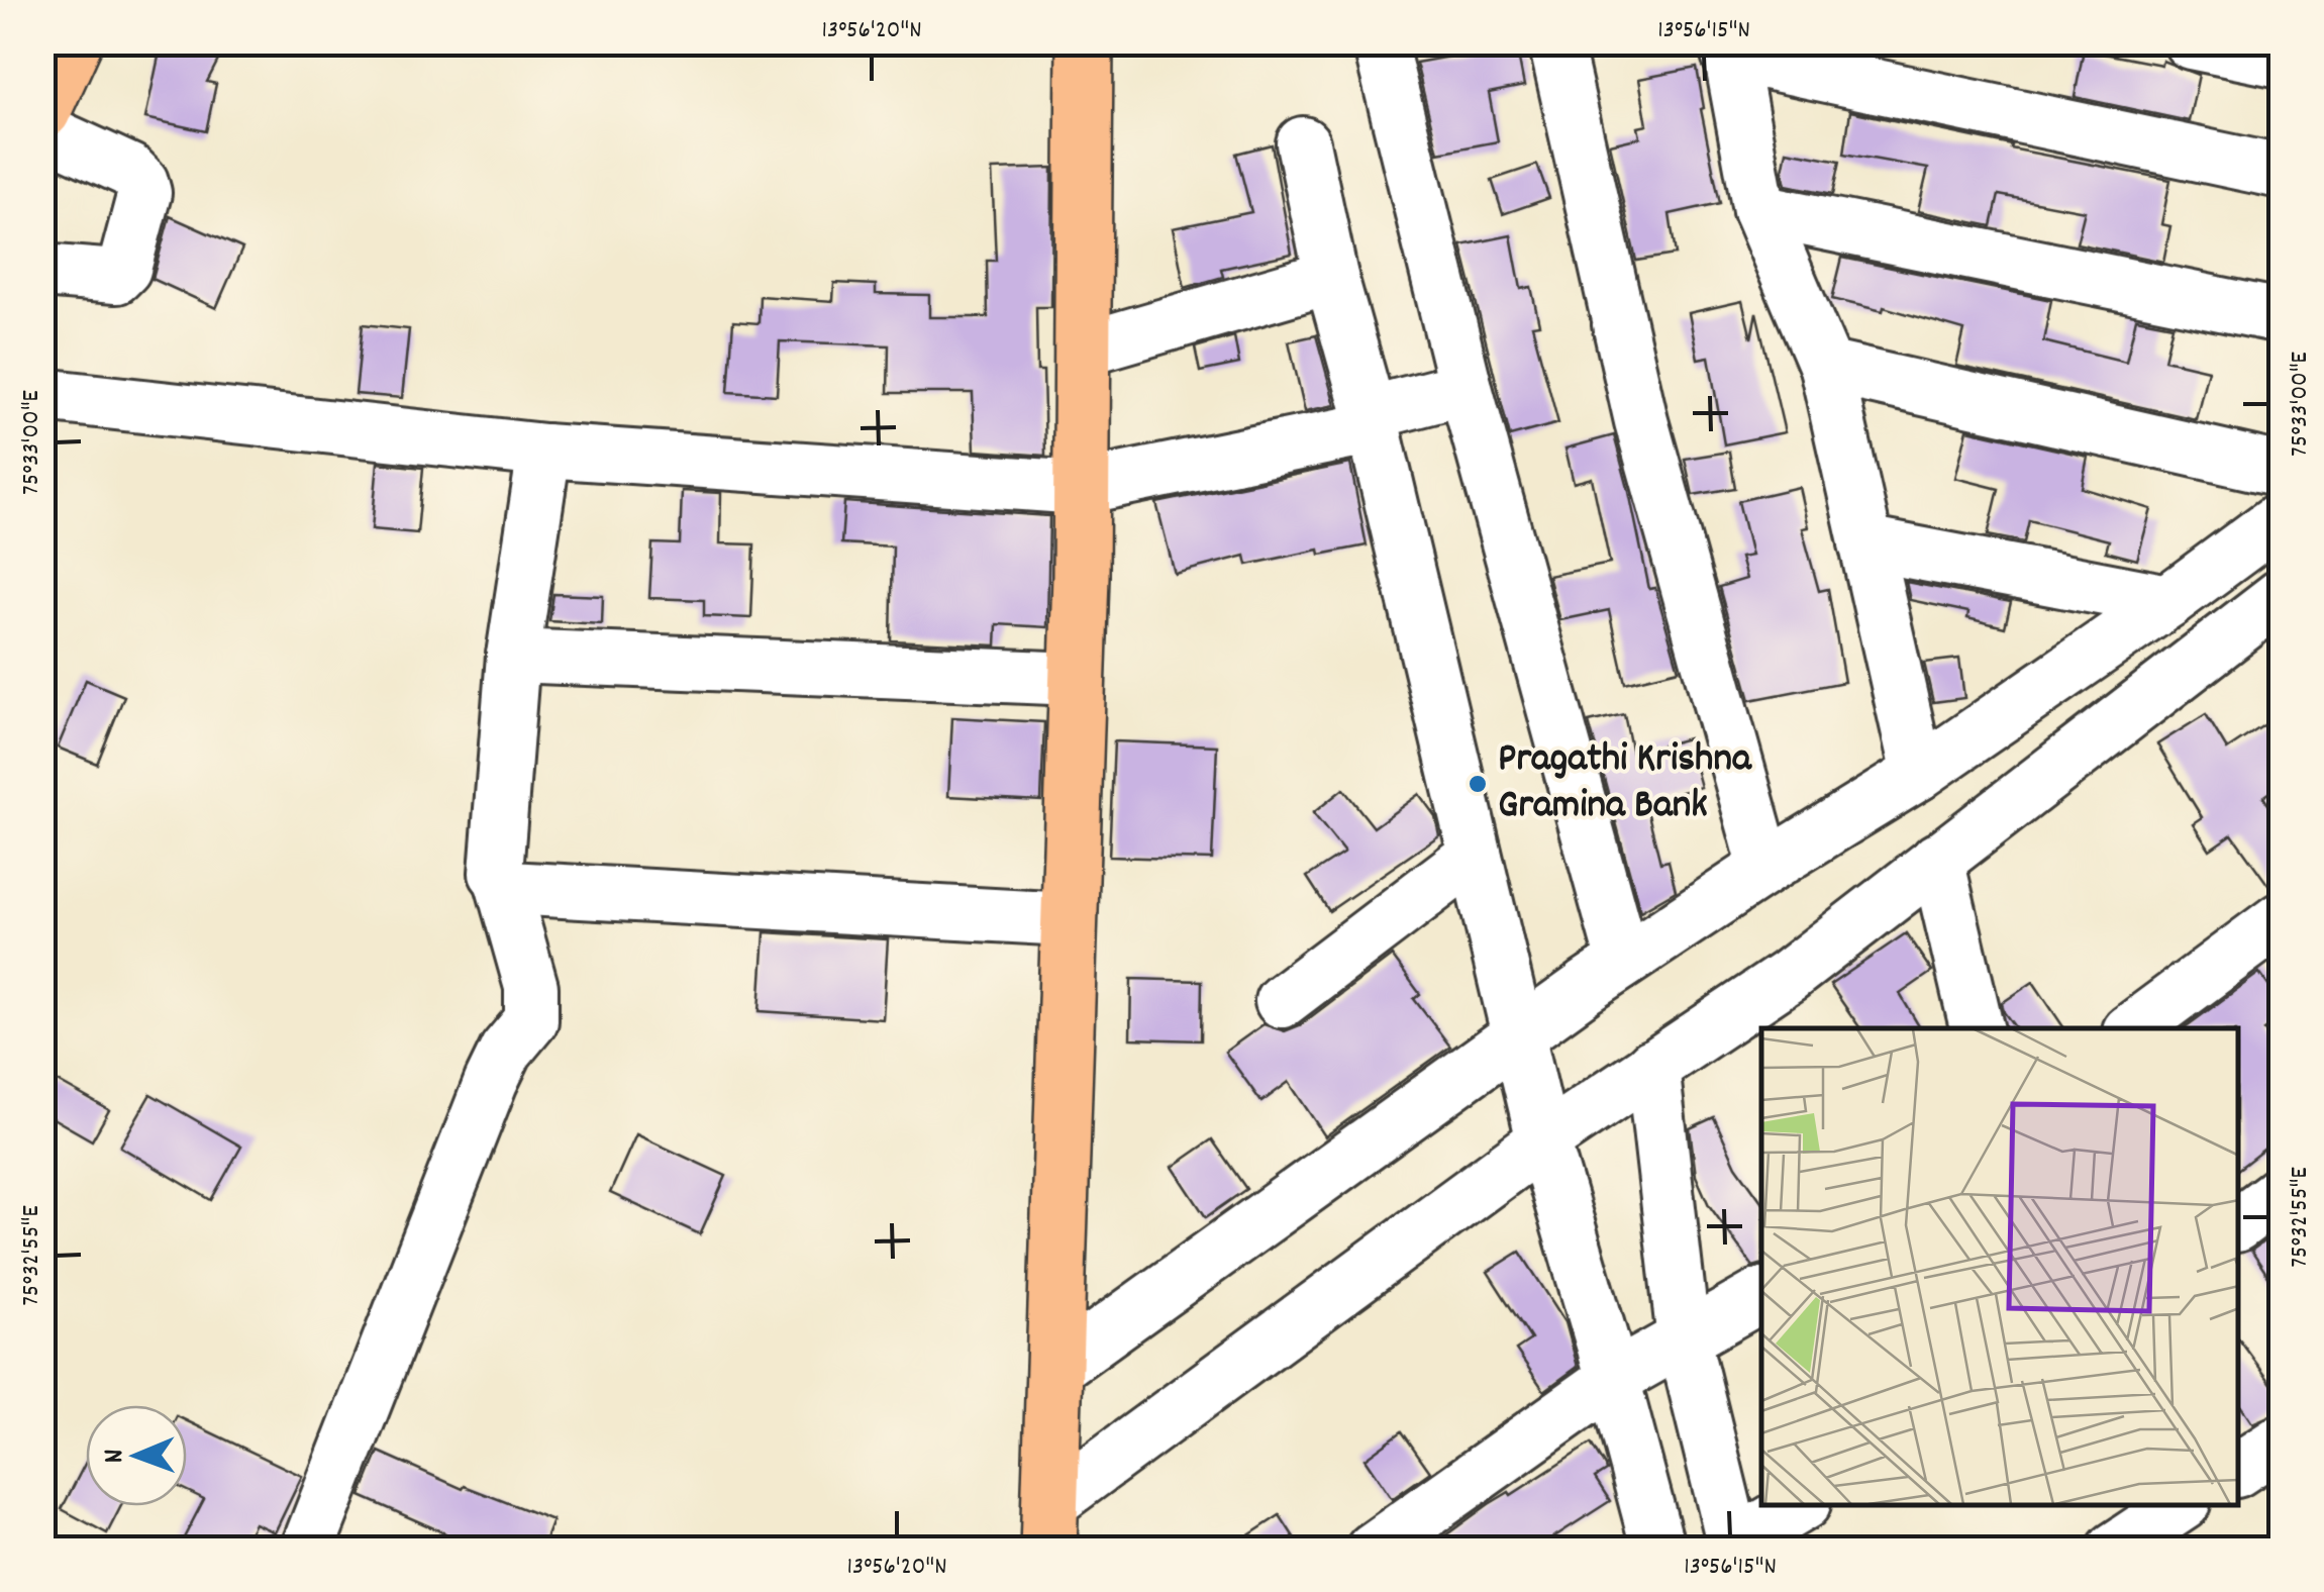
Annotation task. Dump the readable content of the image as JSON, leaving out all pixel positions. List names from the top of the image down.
{
  "places": ["Pragathi Krishna Gramina Bank"],
  "north": "left",
  "coordinates": [
    "13°56'20\"N",
    "13°56'15\"N",
    "75°33'00\"E",
    "75°32'55\"E"
  ]
}
